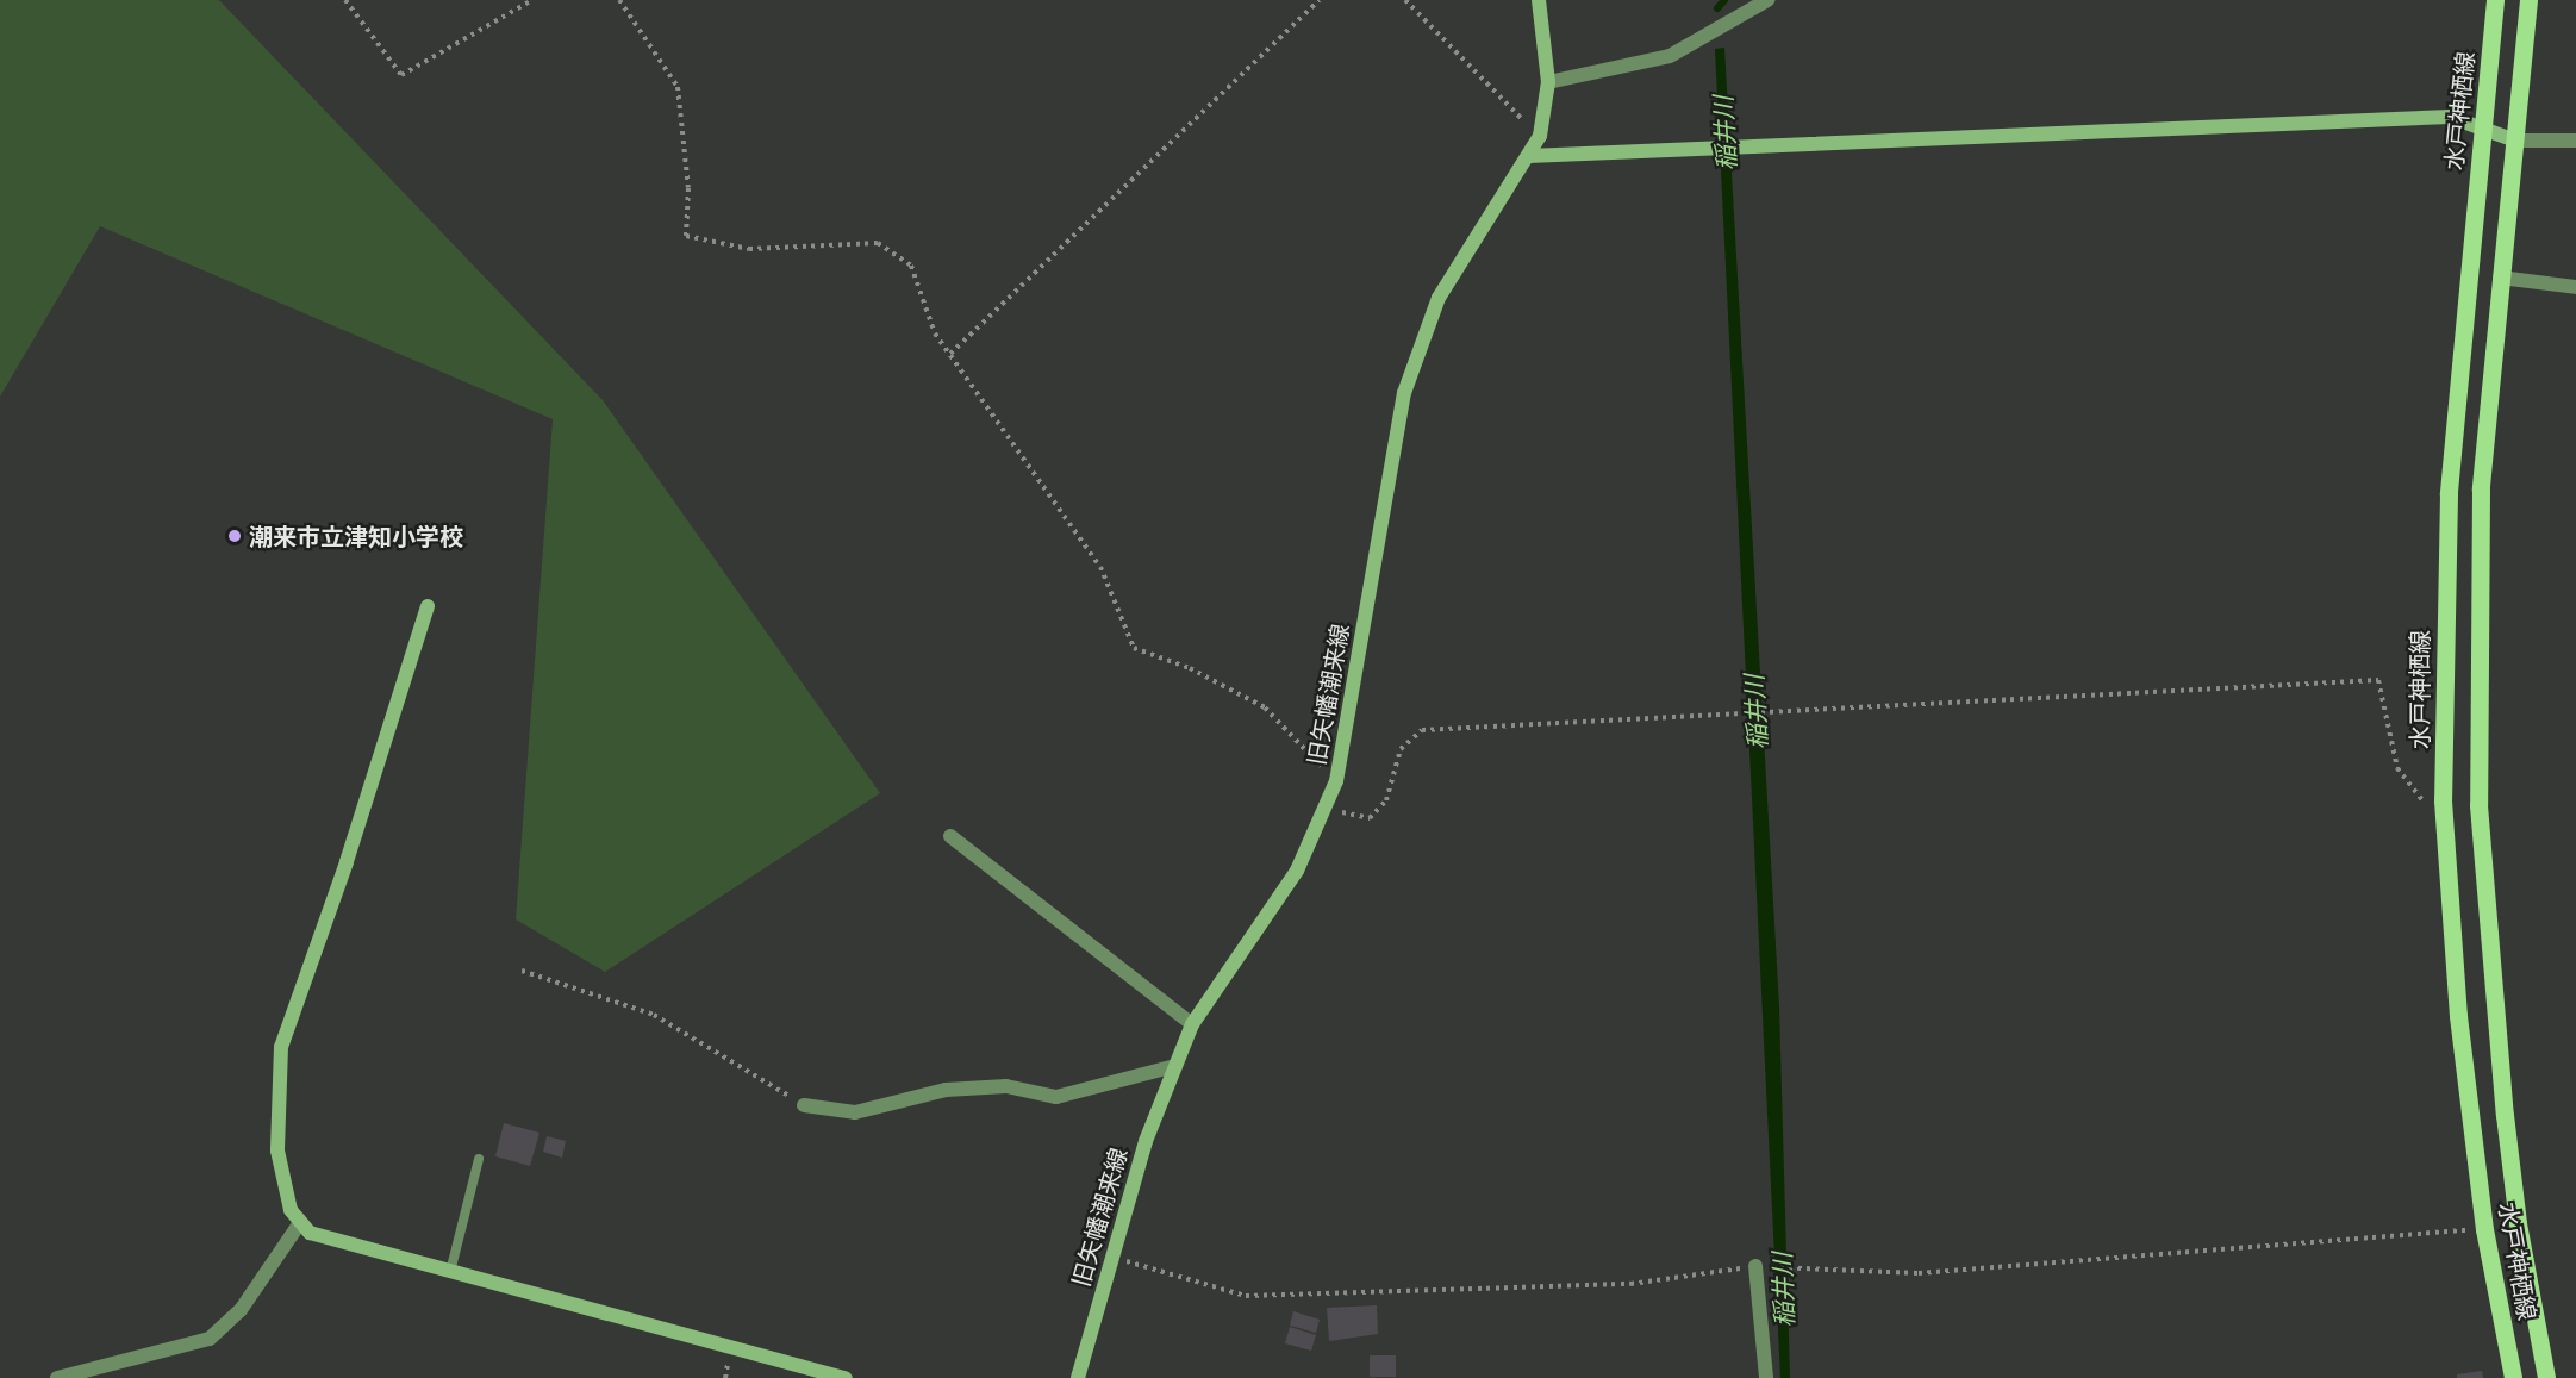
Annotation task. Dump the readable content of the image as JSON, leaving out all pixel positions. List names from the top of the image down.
{
  "streets": {
    "main road": ["水戸神栖線"],
    "street": ["旧矢幡潮来線"]
  },
  "water": ["稲井川"],
  "places": ["潮来市立津知小学校"]
}
